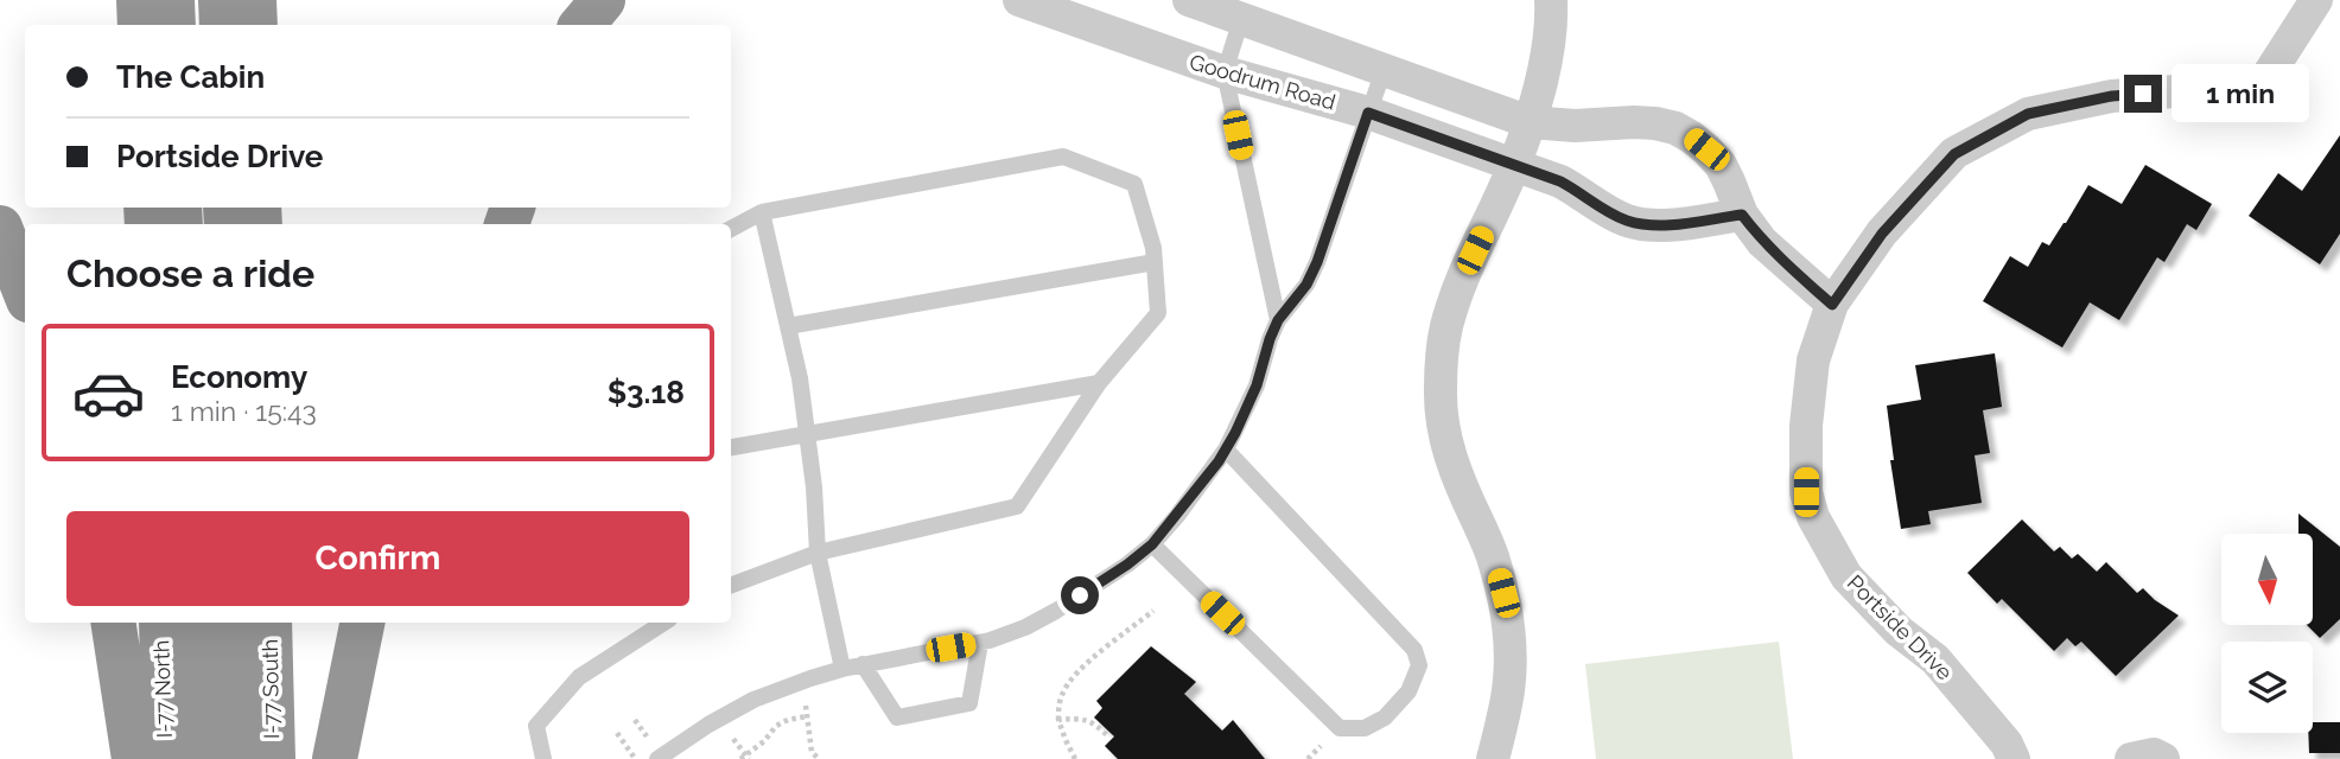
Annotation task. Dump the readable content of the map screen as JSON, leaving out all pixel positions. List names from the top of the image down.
{
  "streets": {
    "highway": ["I-77 North", "I-77 South"],
    "street": ["Goodrum Road", "Portside Drive"]
  },
  "north": "bottom",
  "page": {
    "banner": ["The Cabin", "Portside Drive"],
    "bubble": "1 min",
    "heading": "Choose a ride",
    "list": [
      {
        "name": "Economy",
        "note": "1 min · 15:43",
        "value": "$3.18"
      }
    ],
    "buttons": "Confirm"
  }
}
